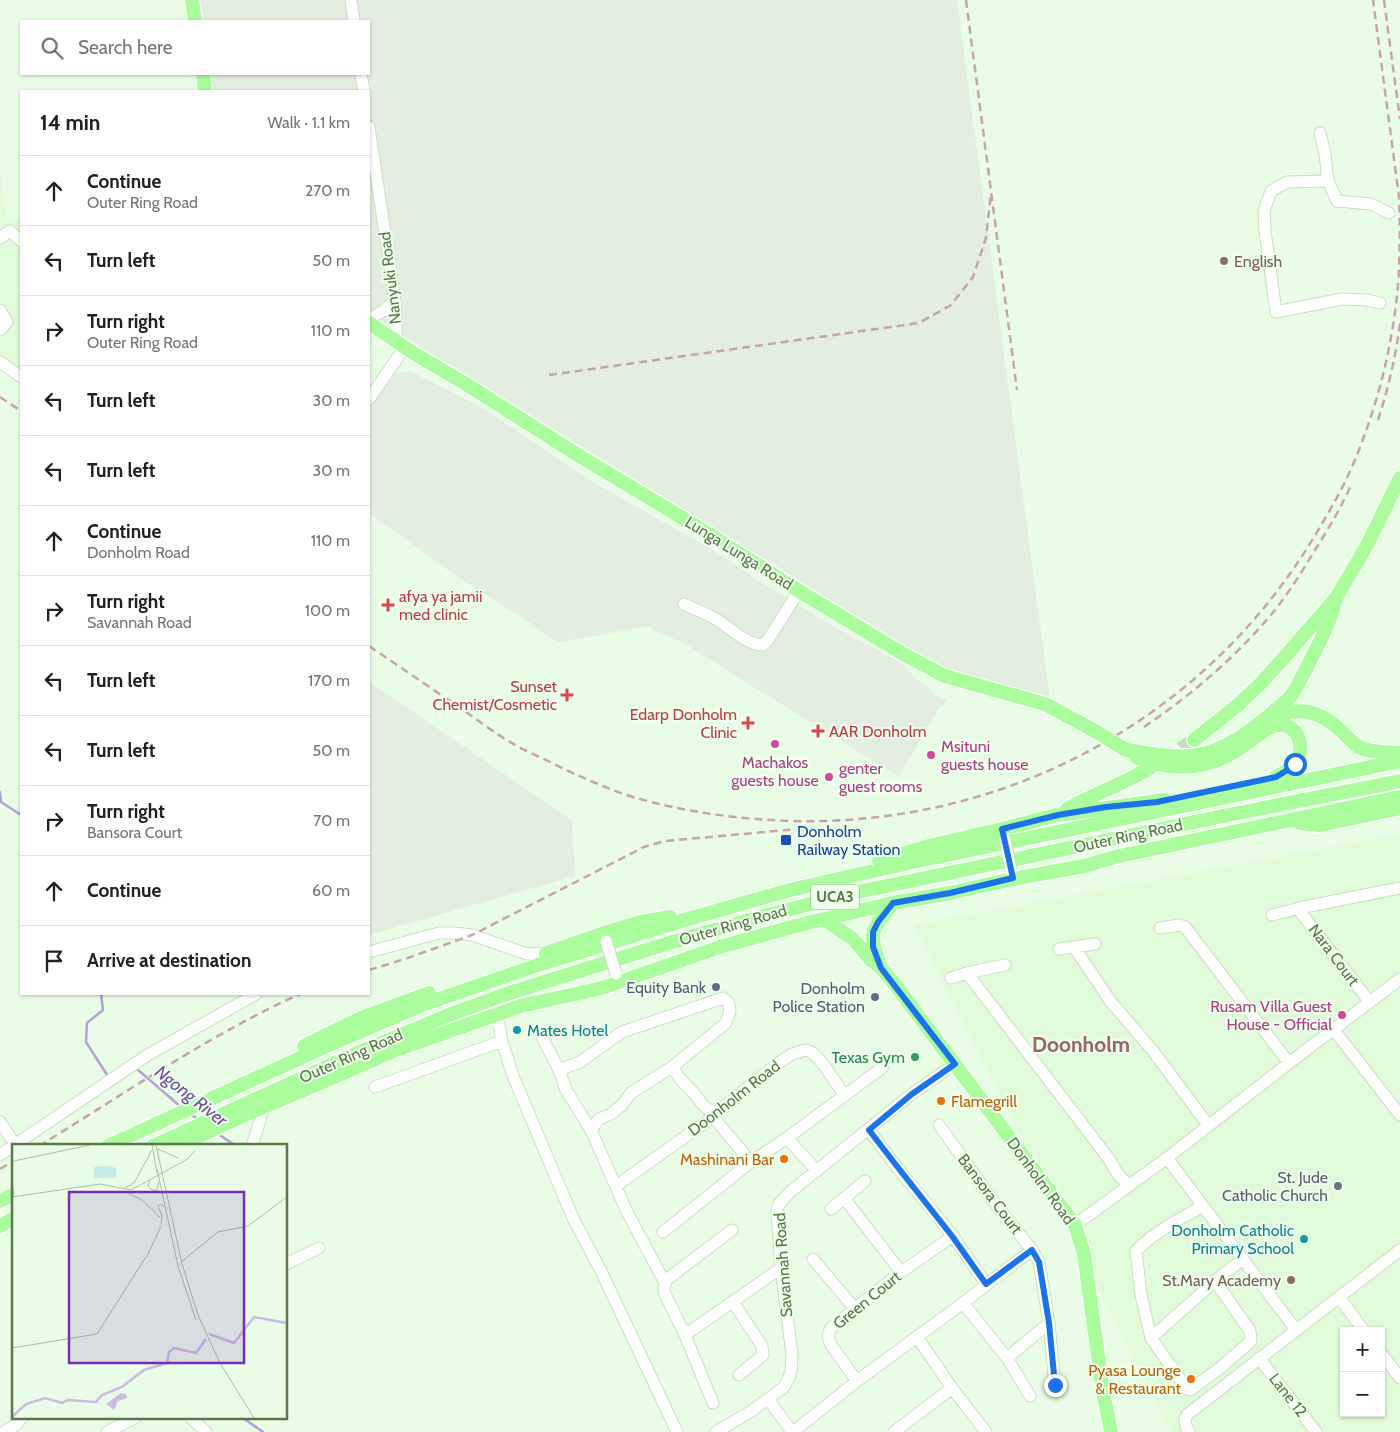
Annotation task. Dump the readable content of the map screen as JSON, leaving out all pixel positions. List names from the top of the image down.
{
  "streets": {
    "main road": [
      "Lunga Lunga Road",
      "Outer Ring Road",
      "UCA3",
      "Donholm Road"
    ],
    "street": [
      "Nanyuki Road",
      "Nara Court",
      "Doonholm Road",
      "Bansora Court",
      "Savannah Road",
      "Green Court",
      "Lane 12"
    ]
  },
  "crossings": [
    ["Nanyuki Road", "Lunga Lunga Road"],
    ["Lunga Lunga Road", "Outer Ring Road"],
    ["Outer Ring Road", "UCA3"],
    ["Donholm Road", "Savannah Road"]
  ],
  "districts": ["Doonholm"],
  "water": ["Ngong River"],
  "places": {
    "other": [
      "English",
      "Machakos guests house",
      "Msituni guests house",
      "genter guest rooms",
      "Equity Bank",
      "Donholm Police Station",
      "Rusam Villa Guest House - Official",
      "Mates Hotel",
      "Texas Gym",
      "Flamegrill",
      "Mashinani Bar",
      "St. Jude Catholic Church",
      "Donholm Catholic Primary School",
      "St.Mary Academy",
      "Pyasa Lounge & Restaurant"
    ],
    "health": [
      "afya ya jamii med clinic",
      "Sunset Chemist/Cosmetic",
      "Edarp Donholm Clinic",
      "AAR Donholm"
    ],
    "transit": ["Donholm Railway Station"]
  },
  "page": {
    "search": "Search here",
    "heading": ["14 min", "Walk · 1.1 km"],
    "list": [
      ["Continue", "Outer Ring Road", "270 m"],
      ["Turn left", "50 m"],
      ["Turn right", "Outer Ring Road", "110 m"],
      ["Turn left", "30 m"],
      ["Turn left", "30 m"],
      ["Continue", "Donholm Road", "110 m"],
      ["Turn right", "Savannah Road", "100 m"],
      ["Turn left", "170 m"],
      ["Turn left", "50 m"],
      ["Turn right", "Bansora Court", "70 m"],
      ["Continue", "60 m"],
      "Arrive at destination"
    ],
    "map_buttons": ["+", "−"]
  }
}
